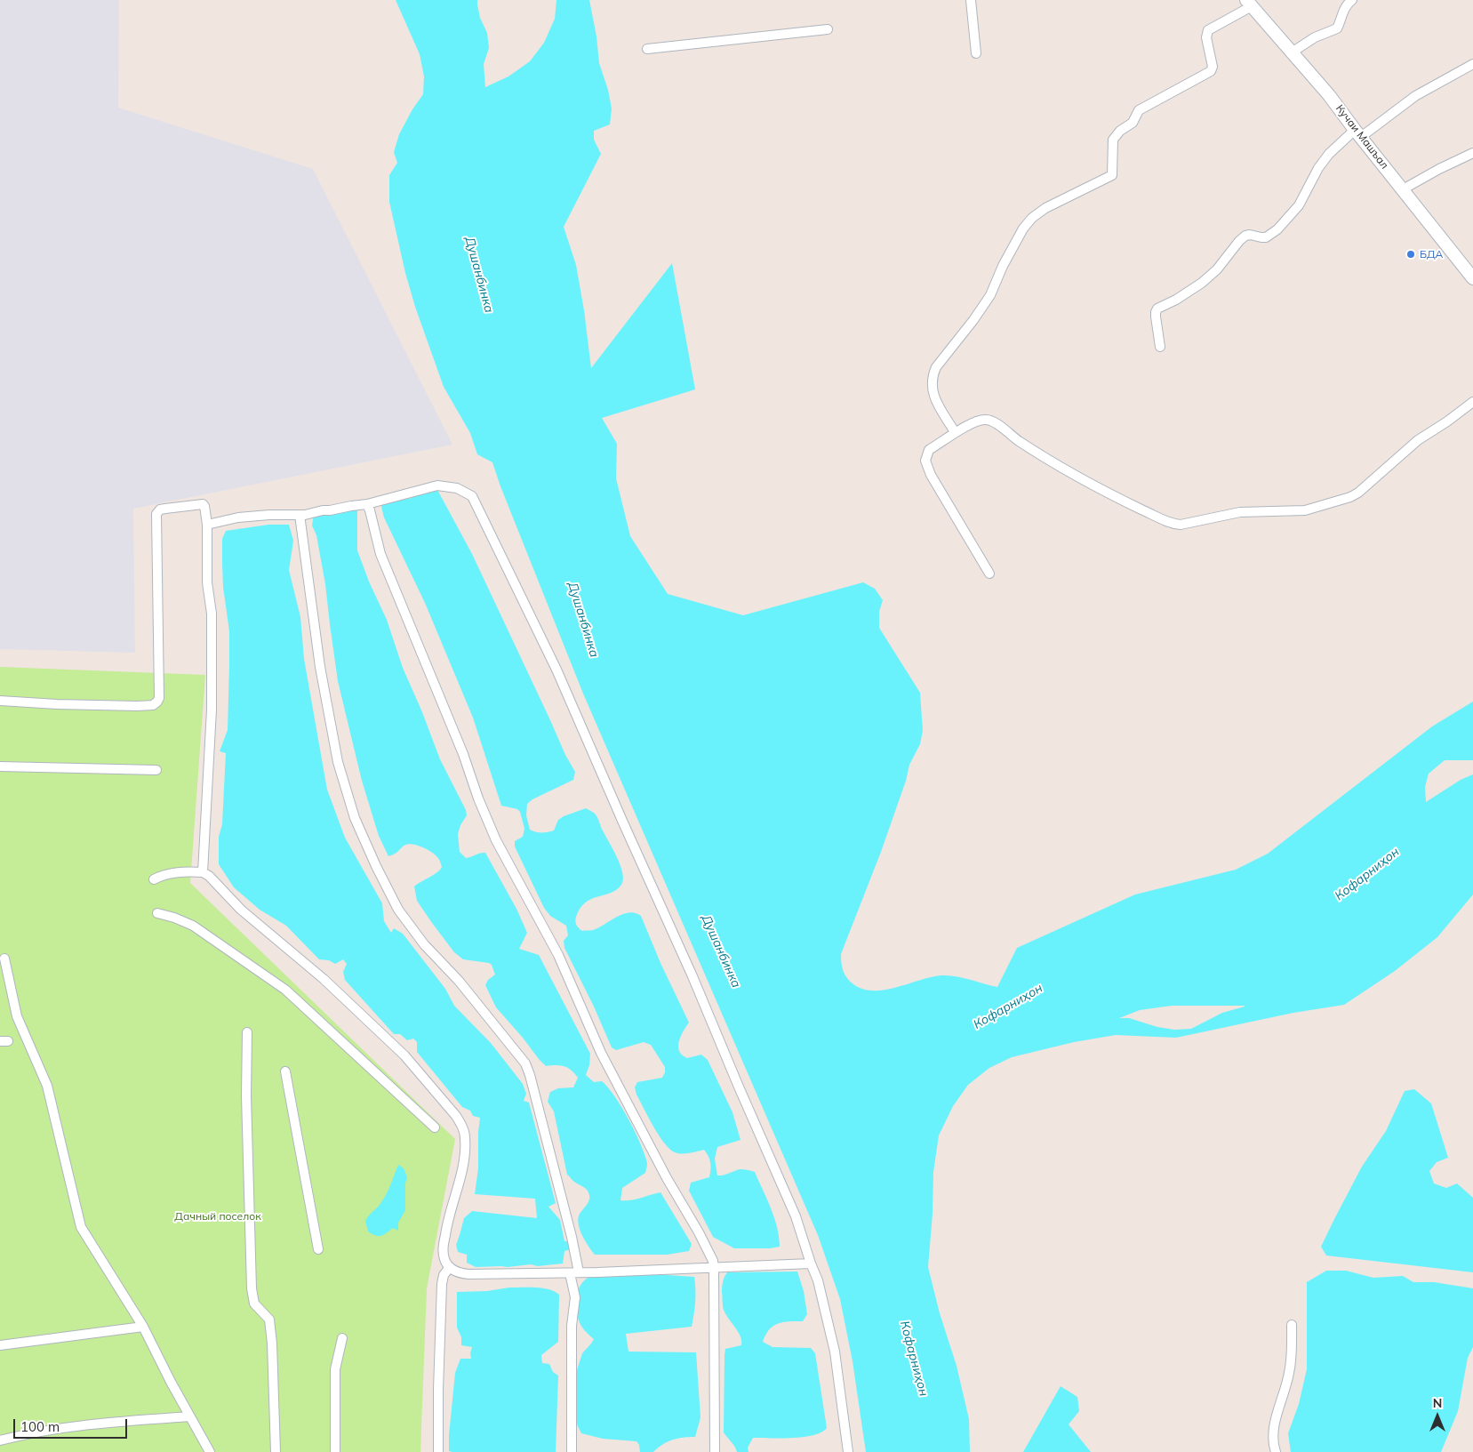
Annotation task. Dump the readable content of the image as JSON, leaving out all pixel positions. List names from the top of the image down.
{
  "streets": {
    "main road": ["Кучаи Машъал"]
  },
  "water": ["Душанбинка", "Кофарниҳон"],
  "parks": ["Дачный поселок"],
  "places": ["БДА"],
  "scale_bar": "100 m",
  "north": "top"
}
